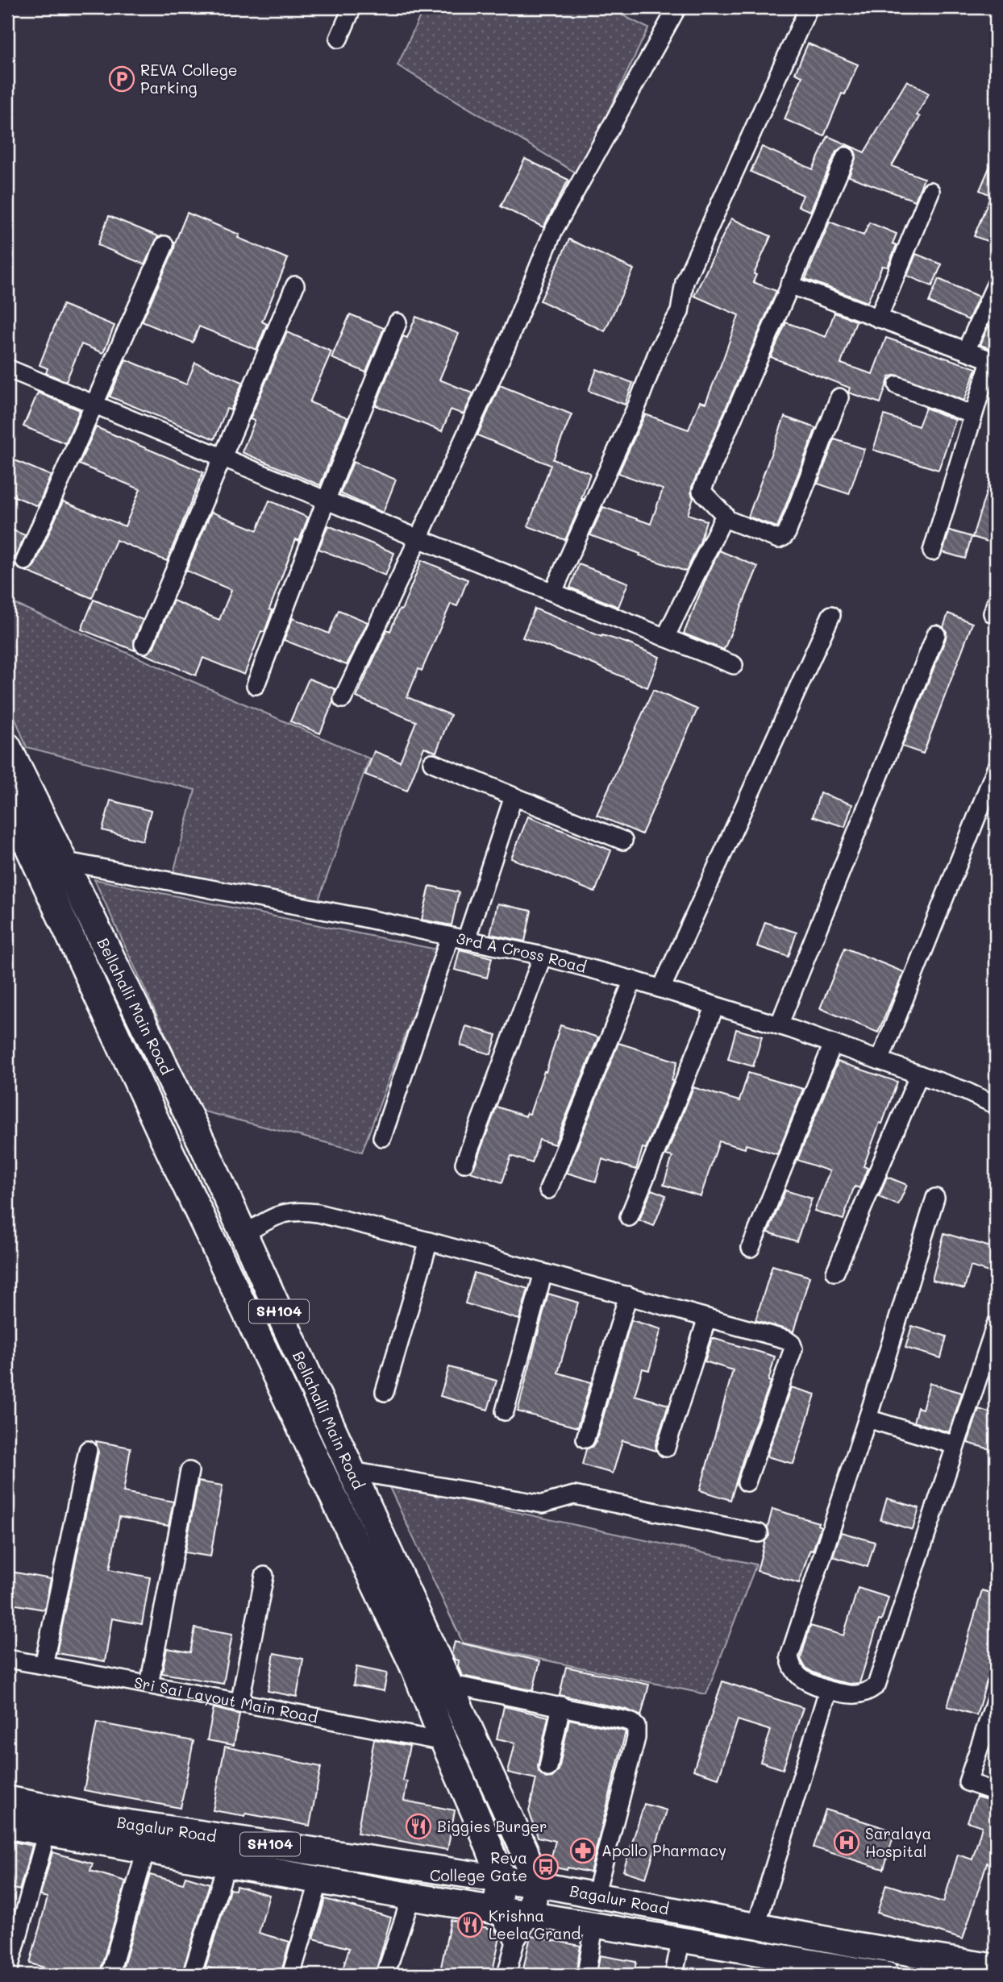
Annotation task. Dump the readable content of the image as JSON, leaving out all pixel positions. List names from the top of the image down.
{
  "streets": {
    "main road": ["Bellahalli Main Road", "SH104", "Bagalur Road"],
    "street": ["3rd A Cross Road", "Sri Sai Layout Main Road"]
  },
  "crossings": [
    ["3rd A Cross Road", "Bellahalli Main Road"],
    ["Bellahalli Main Road", "SH104"],
    ["Bellahalli Main Road", "Sri Sai Layout Main Road"],
    ["Bellahalli Main Road", "Bagalur Road"],
    ["SH104", "Bagalur Road"]
  ],
  "places": {
    "parking": ["REVA College Parking"],
    "restaurant": ["Biggies Burger", "Krishna Leela Grand"],
    "hospital": ["Saralaya Hospital"],
    "pharmacy": ["Apollo Pharmacy"],
    "bus stop": ["Reva College Gate"]
  }
}
